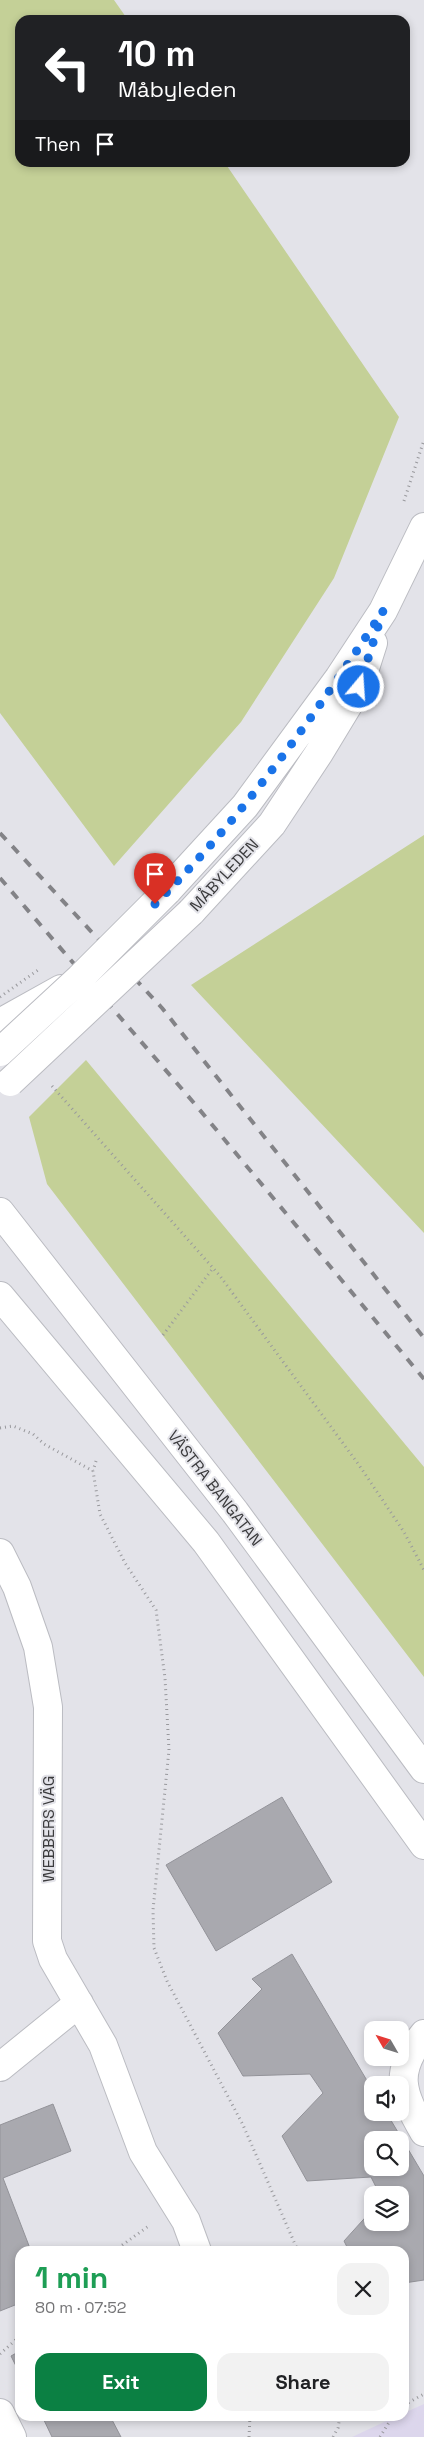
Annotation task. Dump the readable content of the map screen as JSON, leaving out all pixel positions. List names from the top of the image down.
{
  "streets": {
    "street": ["MÅBYLEDEN", "VÄSTRA BANGATAN", "WEBBERS VÄG"]
  },
  "north": "top left",
  "page": {
    "turn": ["10 m", "Måbyleden"],
    "then": "Then",
    "heading": ["1 min", "80 m · 07:52"],
    "buttons": ["Exit", "Share"]
  }
}
